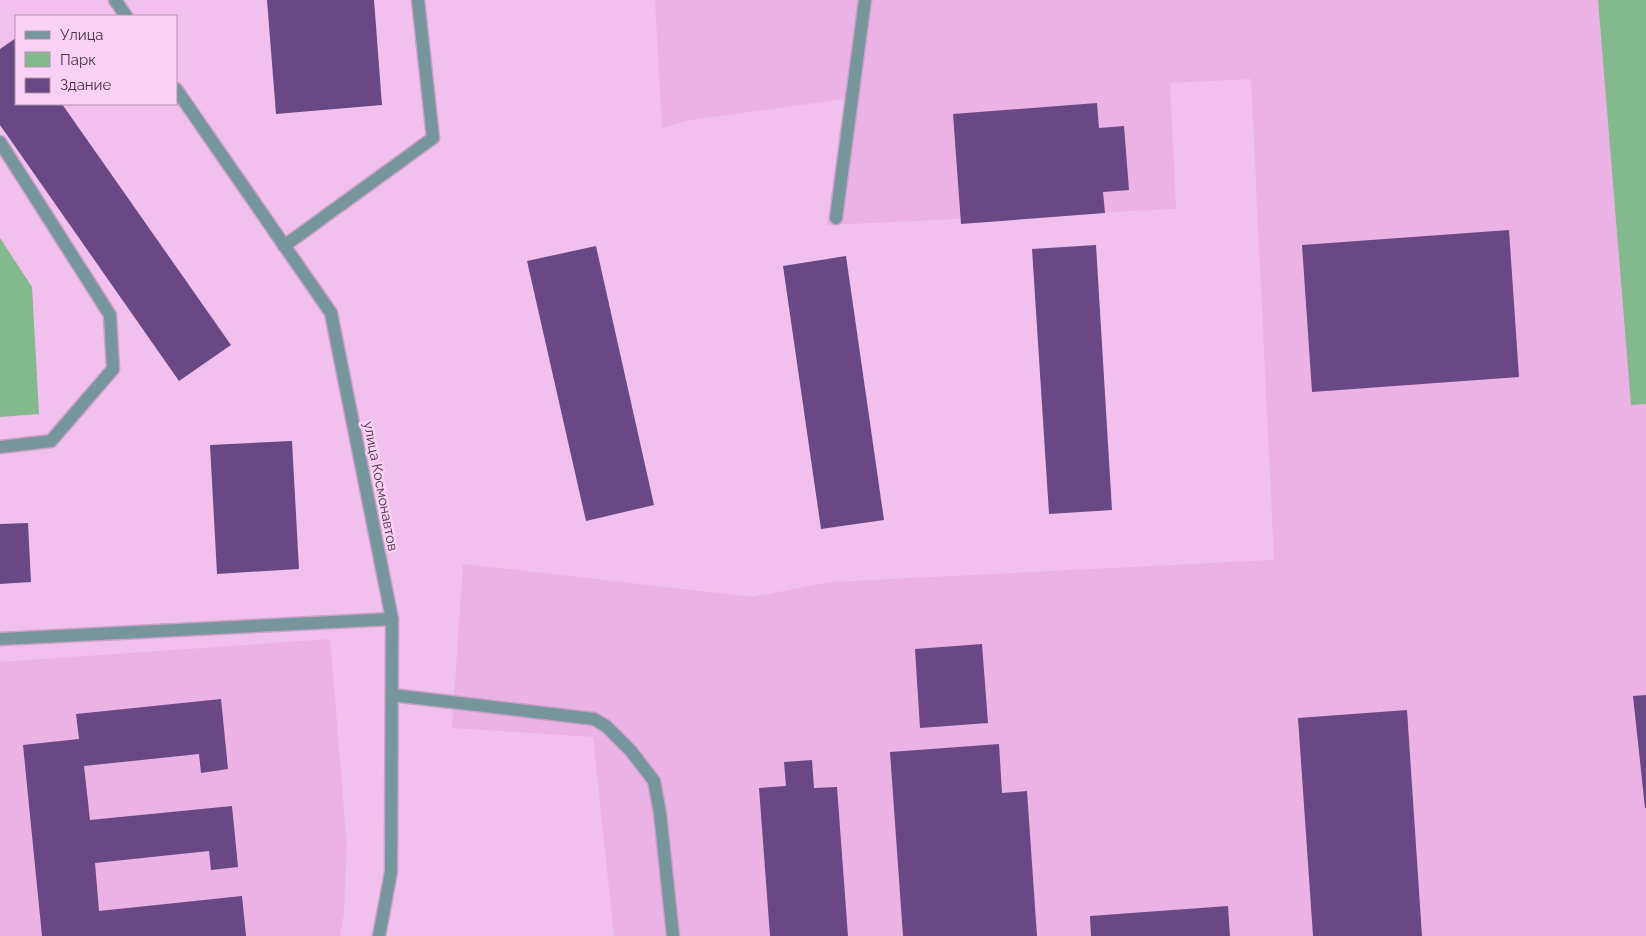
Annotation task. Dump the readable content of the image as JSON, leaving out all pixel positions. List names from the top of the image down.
{
  "streets": {
    "street": ["улица Космонавтов"]
  },
  "legend": ["Улица", "Парк", "Здание"]
}
